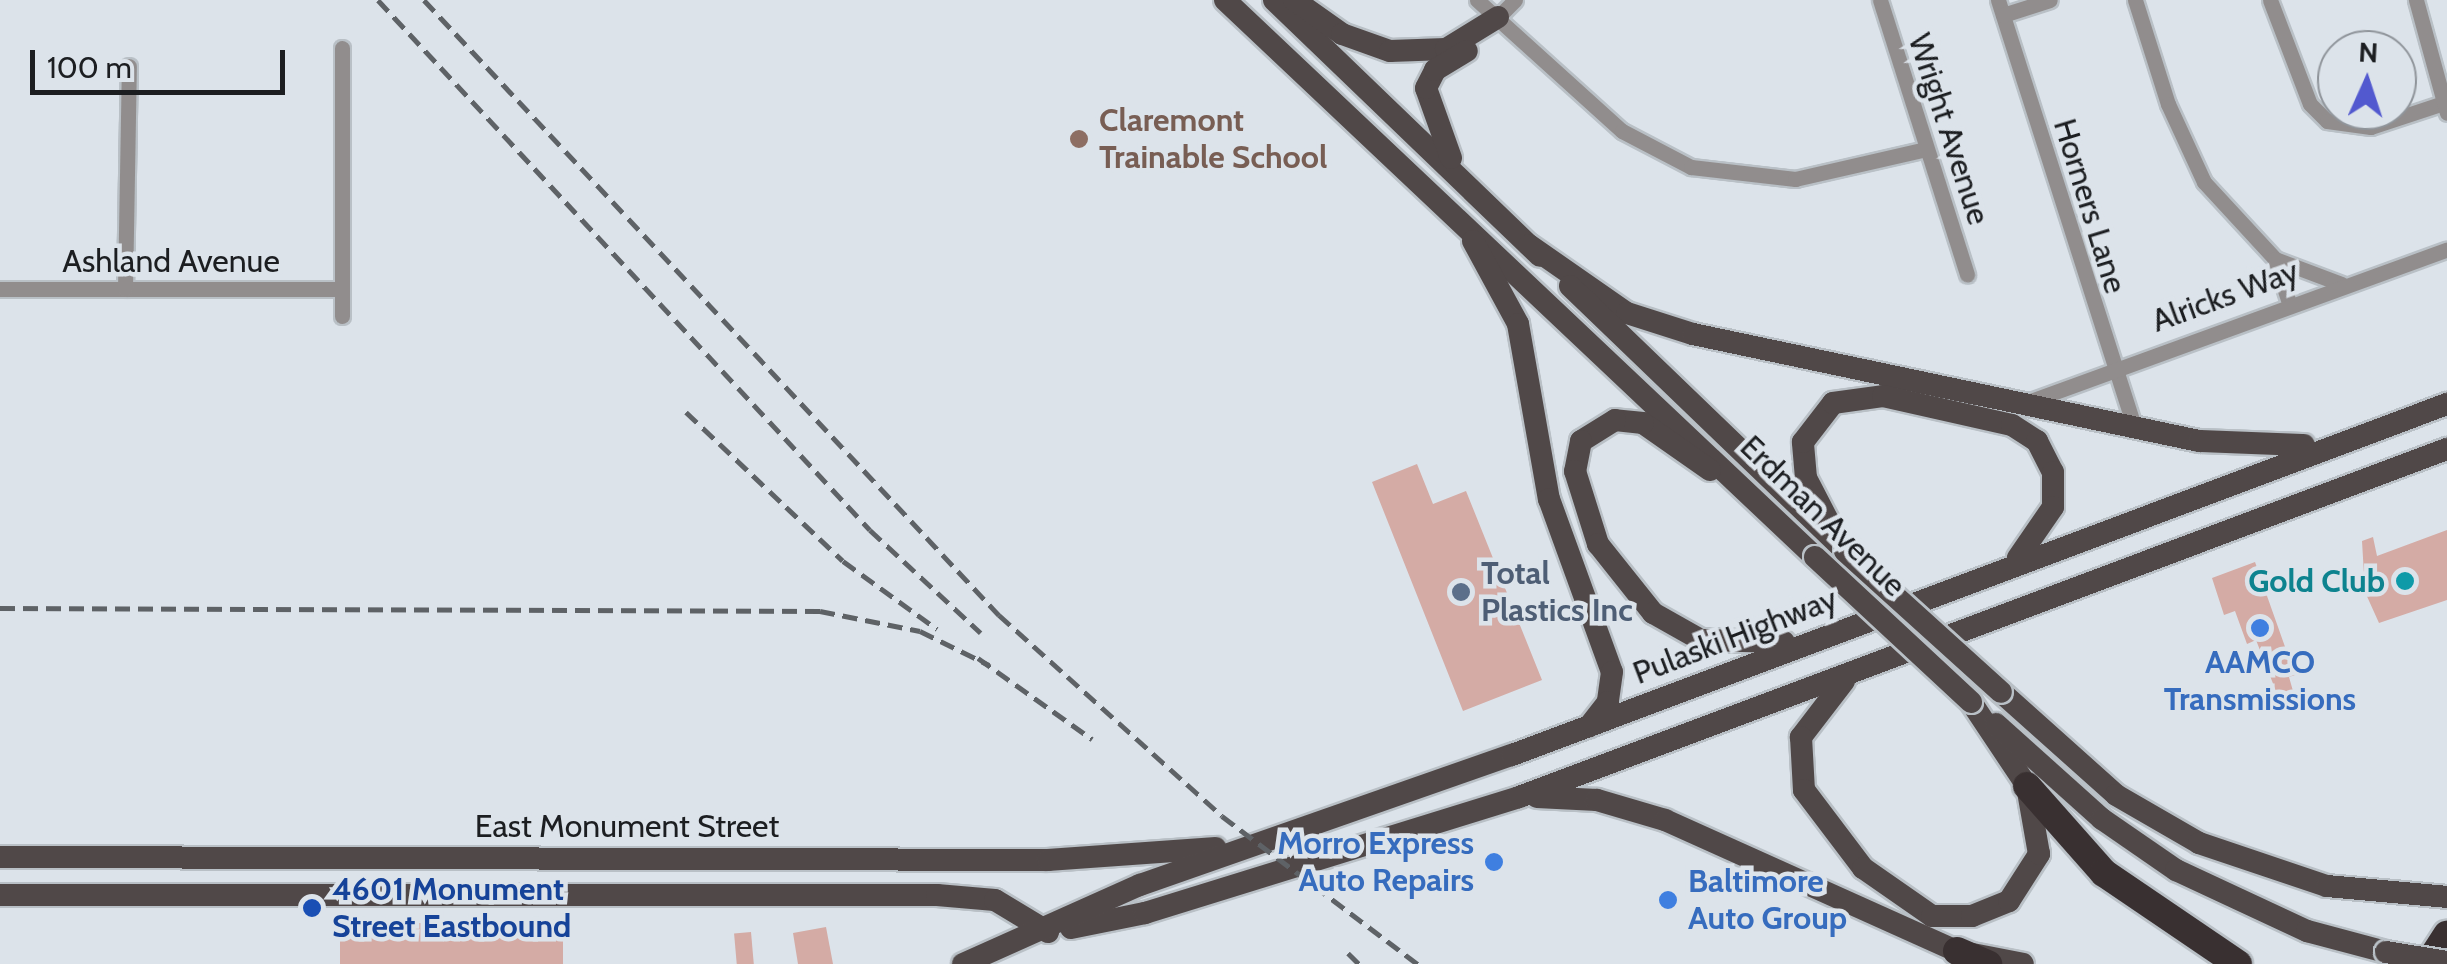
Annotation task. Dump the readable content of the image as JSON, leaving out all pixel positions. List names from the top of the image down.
{
  "streets": {
    "main road": ["Erdman Avenue", "Pulaski Highway", "East Monument Street"],
    "street": [
      "Wright Avenue",
      "Horners Lane",
      "Ashland Avenue",
      "Alricks Way"
    ]
  },
  "crossings": [
    ["Horners Lane", "Alricks Way"],
    ["Pulaski Highway", "East Monument Street"]
  ],
  "places": [
    "Claremont Trainable School",
    "Gold Club",
    "Total Plastics Inc",
    "AAMCO Transmissions",
    "Morro Express Auto Repairs",
    "Baltimore Auto Group",
    "4601 Monument Street Eastbound"
  ],
  "scale_bar": "100 m",
  "north": "top"
}
